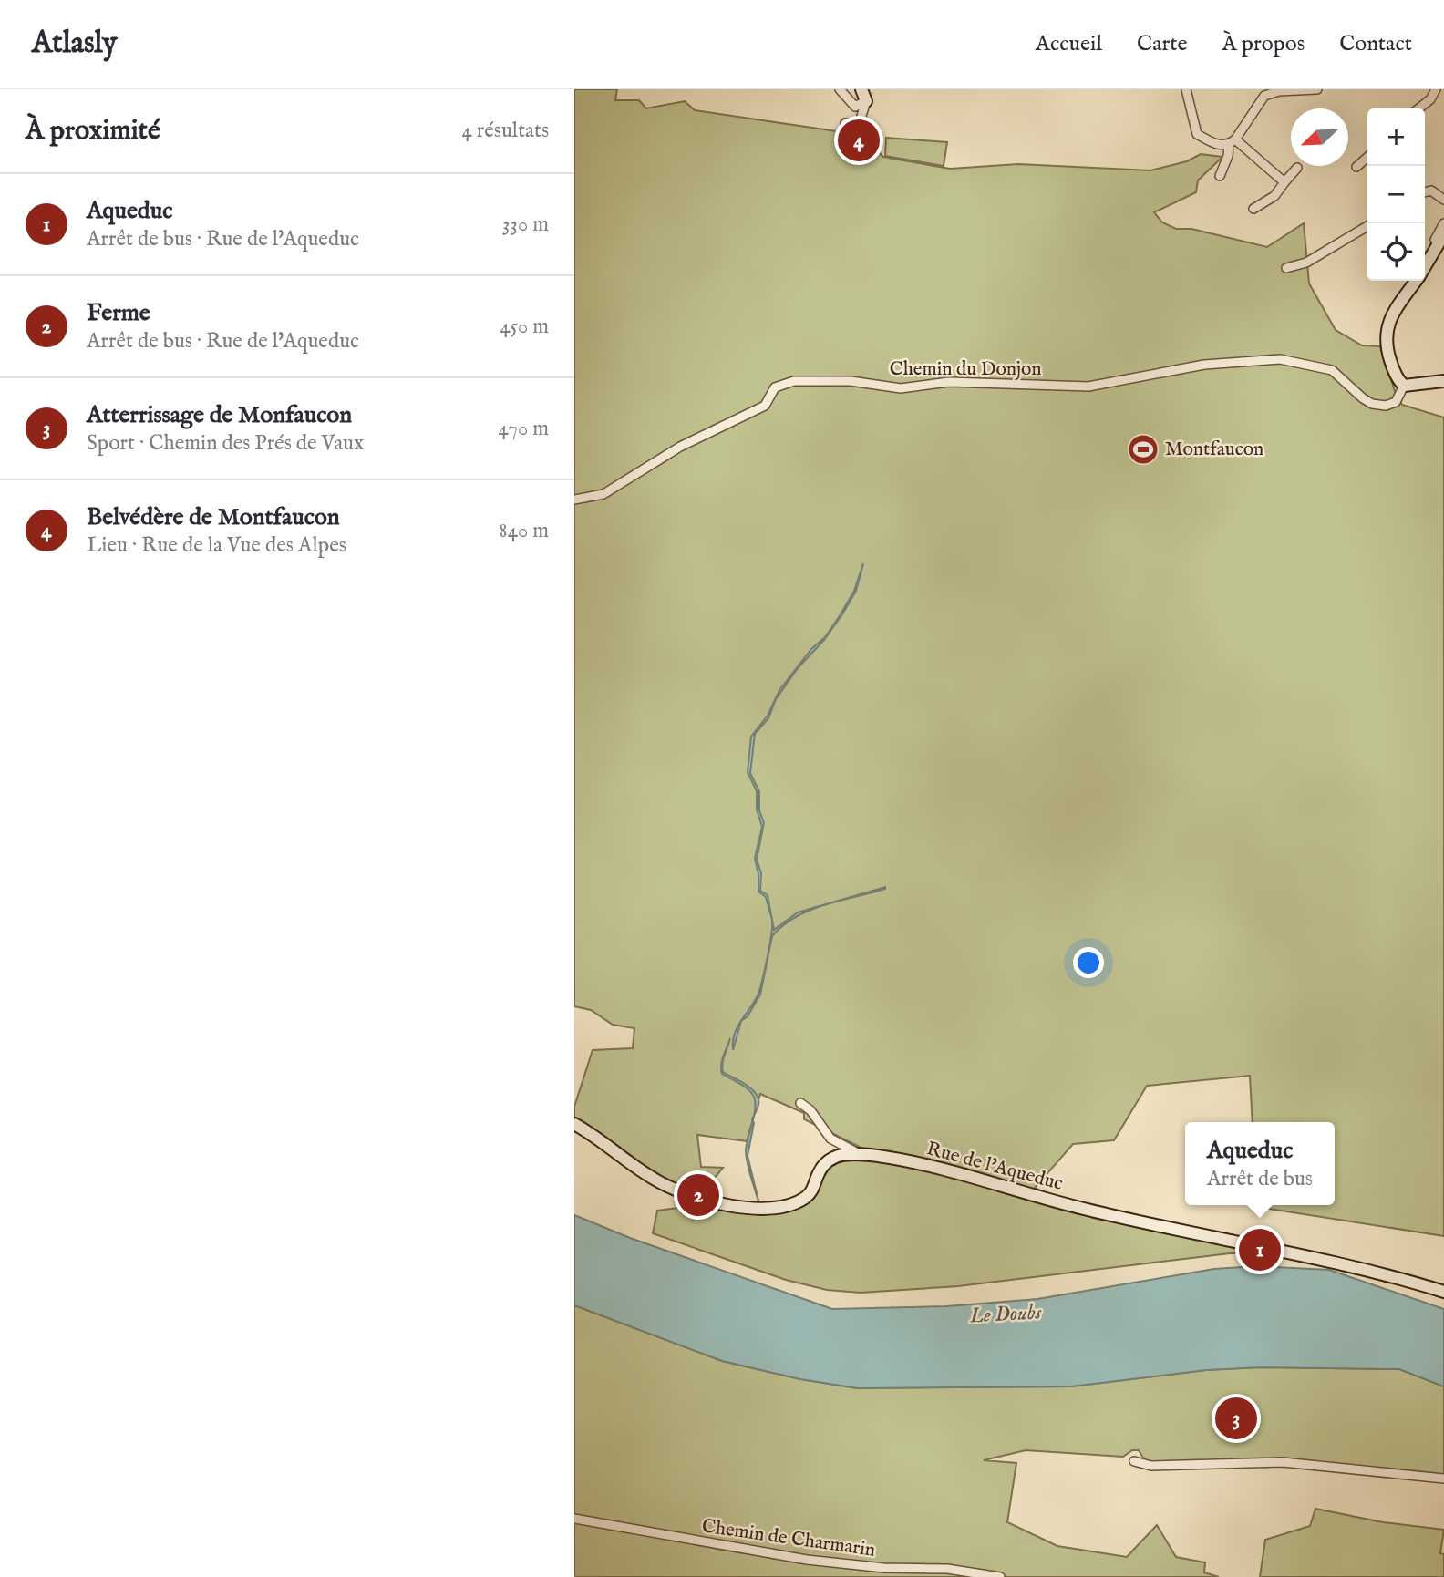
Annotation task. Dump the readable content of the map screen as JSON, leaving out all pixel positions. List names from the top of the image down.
{
  "streets": {
    "street": ["Chemin du Donjon", "Rue de l'Aqueduc", "Chemin de Charmarin"]
  },
  "water": ["Le Doubs"],
  "places": {
    "sports": ["Montfaucon"]
  },
  "north": "bottom left",
  "page": {
    "header": "Atlasly",
    "nav": [
      "Accueil",
      "Carte",
      "À propos",
      "Contact"
    ],
    "heading": ["À proximité", "4 résultats"],
    "map_buttons": ["+", "−"],
    "pins": [
      "4",
      "2",
      "1",
      "3"
    ],
    "list": [
      {
        "mark": "1",
        "name": "Aqueduc",
        "note": "Arrêt de bus · Rue de l'Aqueduc",
        "value": "330 m"
      },
      {
        "mark": "2",
        "name": "Ferme",
        "note": "Arrêt de bus · Rue de l'Aqueduc",
        "value": "450 m"
      },
      {
        "mark": "3",
        "name": "Atterrissage de Monfaucon",
        "note": "Sport · Chemin des Prés de Vaux",
        "value": "470 m"
      },
      {
        "mark": "4",
        "name": "Belvédère de Montfaucon",
        "note": "Lieu · Rue de la Vue des Alpes",
        "value": "840 m"
      }
    ],
    "popup": ["Aqueduc", "Arrêt de bus"]
  }
}
